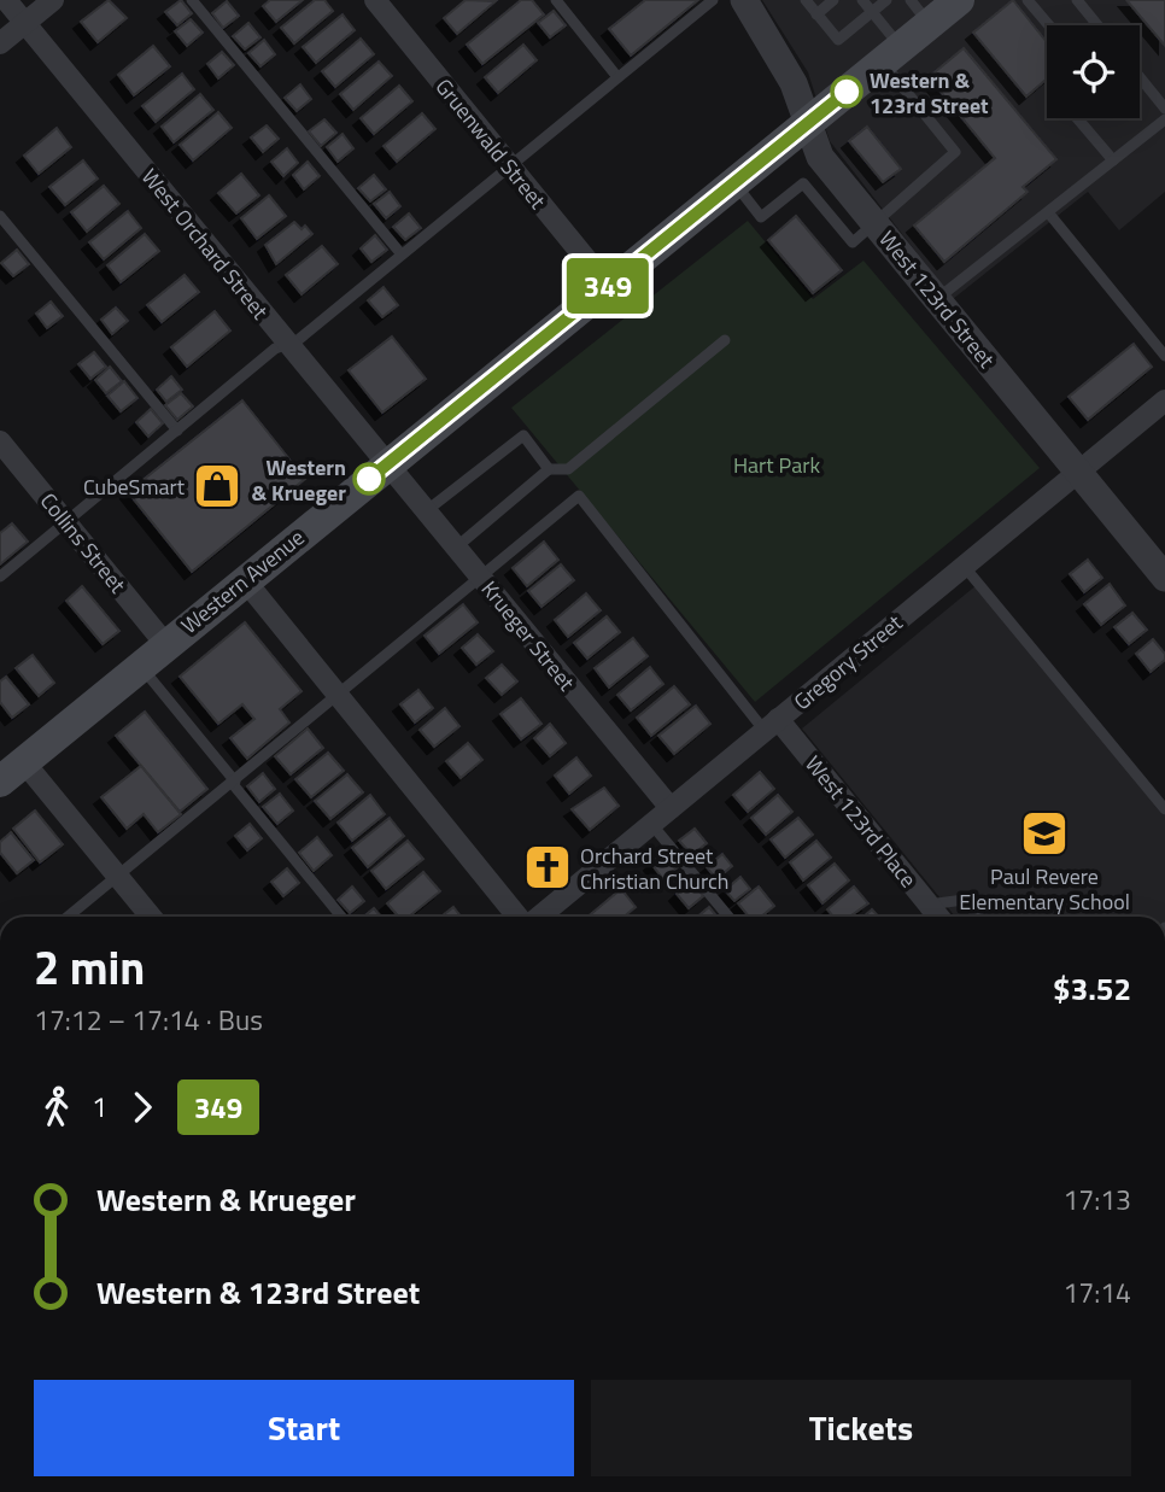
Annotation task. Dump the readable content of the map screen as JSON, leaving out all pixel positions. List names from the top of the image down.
{
  "streets": {
    "main road": ["Western Avenue"],
    "street": [
      "Gruenwald Street",
      "West Orchard Street",
      "West 123rd Street",
      "Collins Street",
      "Krueger Street",
      "Gregory Street",
      "West 123rd Place"
    ]
  },
  "crossings": [
    ["Gruenwald Street", "Western Avenue"],
    ["West Orchard Street", "Western Avenue"],
    ["West Orchard Street", "Krueger Street"],
    ["West 123rd Street", "Western Avenue"],
    ["West 123rd Street", "Gregory Street"],
    ["Collins Street", "Western Avenue"],
    ["Western Avenue", "Krueger Street"],
    ["Krueger Street", "Gregory Street"],
    ["Gregory Street", "West 123rd Place"]
  ],
  "parks": ["Hart Park"],
  "places": {
    "other": ["Western & 123rd Street", "Western & Krueger"],
    "shop": ["CubeSmart"],
    "school or university": ["Paul Revere Elementary School"],
    "church": ["Orchard Street Christian Church"]
  },
  "lines": ["bus line 349"],
  "page": {
    "on_map": "349",
    "heading": ["2 min", "17:12 – 17:14 · Bus", "$3.52"],
    "legs": ["1", "349"],
    "list": [
      {
        "name": "Western & Krueger",
        "value": "17:13"
      },
      {
        "name": "Western & 123rd Street",
        "value": "17:14"
      }
    ],
    "buttons": ["Start", "Tickets"]
  }
}
